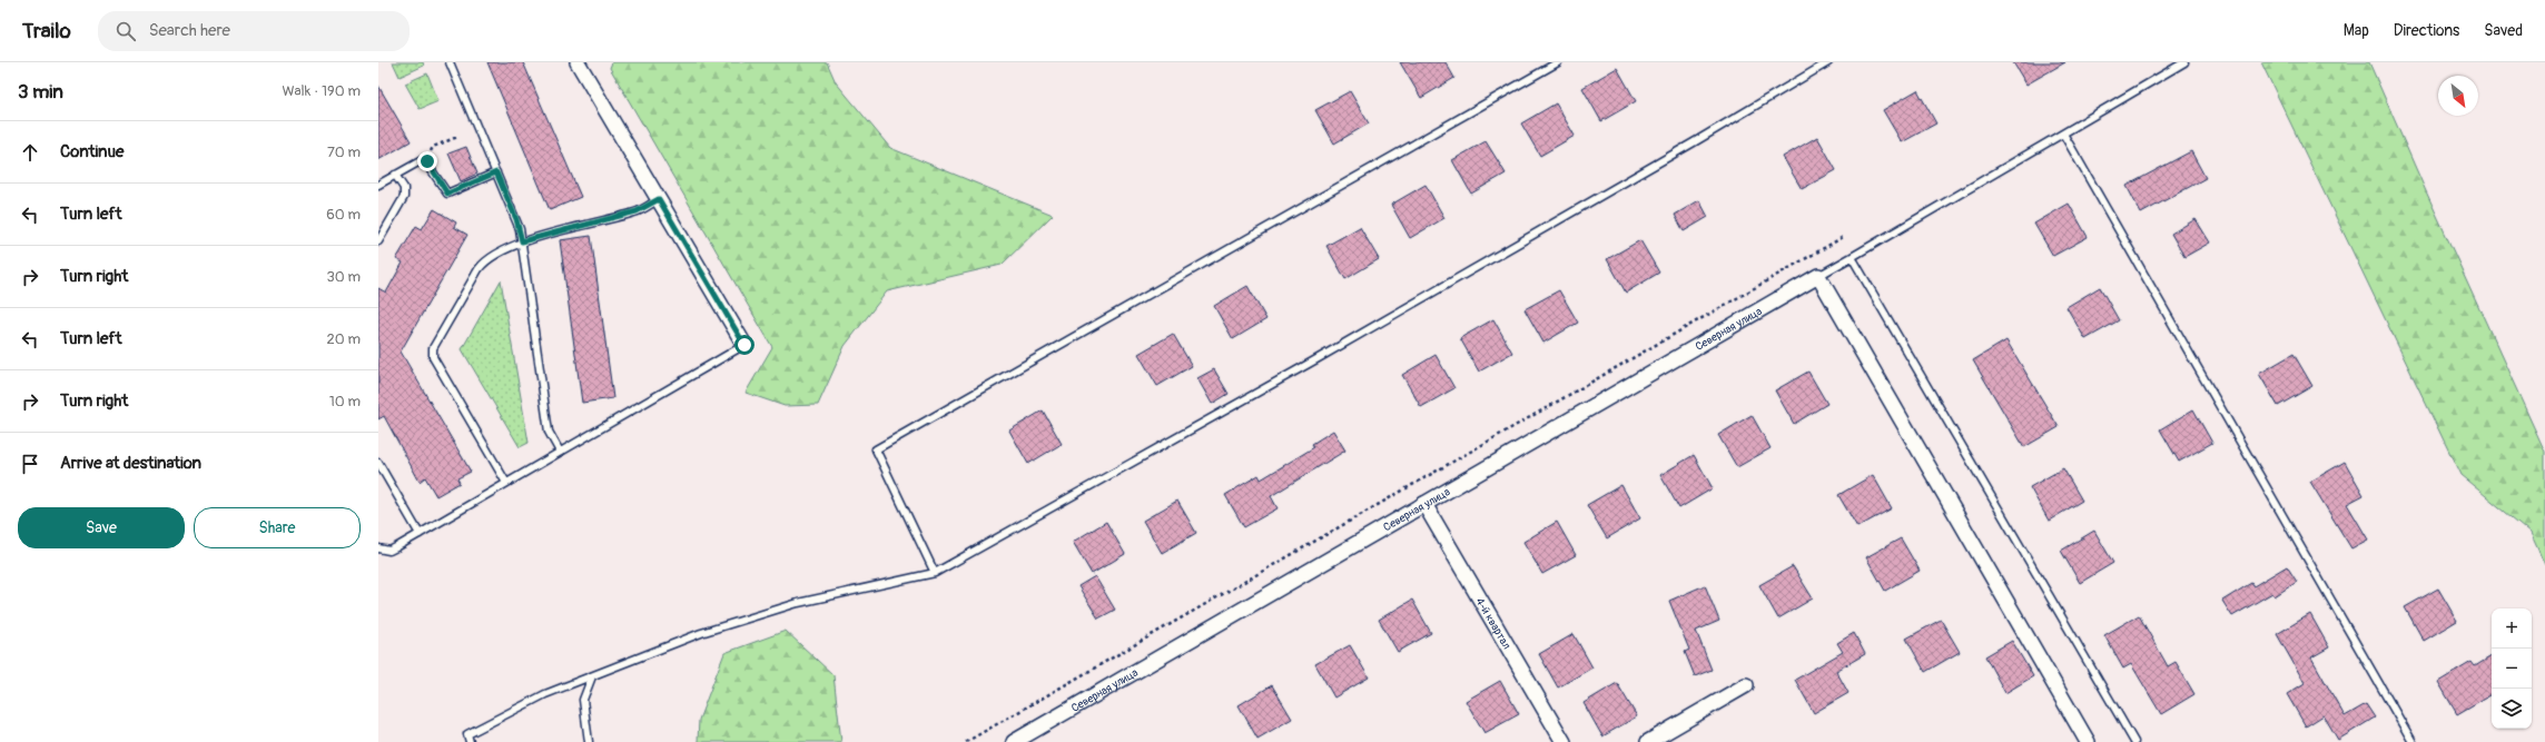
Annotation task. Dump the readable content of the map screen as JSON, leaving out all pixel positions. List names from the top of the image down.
{
  "streets": {
    "street": ["Северная улица", "4-й квартал"]
  },
  "crossings": [
    ["Северная улица", "4-й квартал"]
  ],
  "north": "bottom right",
  "page": {
    "header": "Trailo",
    "search": "Search here",
    "nav": ["Map", "Directions", "Saved"],
    "heading": ["3 min", "Walk · 190 m"],
    "list": [
      ["Continue", "70 m"],
      ["Turn left", "60 m"],
      ["Turn right", "30 m"],
      ["Turn left", "20 m"],
      ["Turn right", "10 m"],
      "Arrive at destination"
    ],
    "buttons": ["Save", "Share"],
    "map_buttons": ["+", "−"]
  }
}
